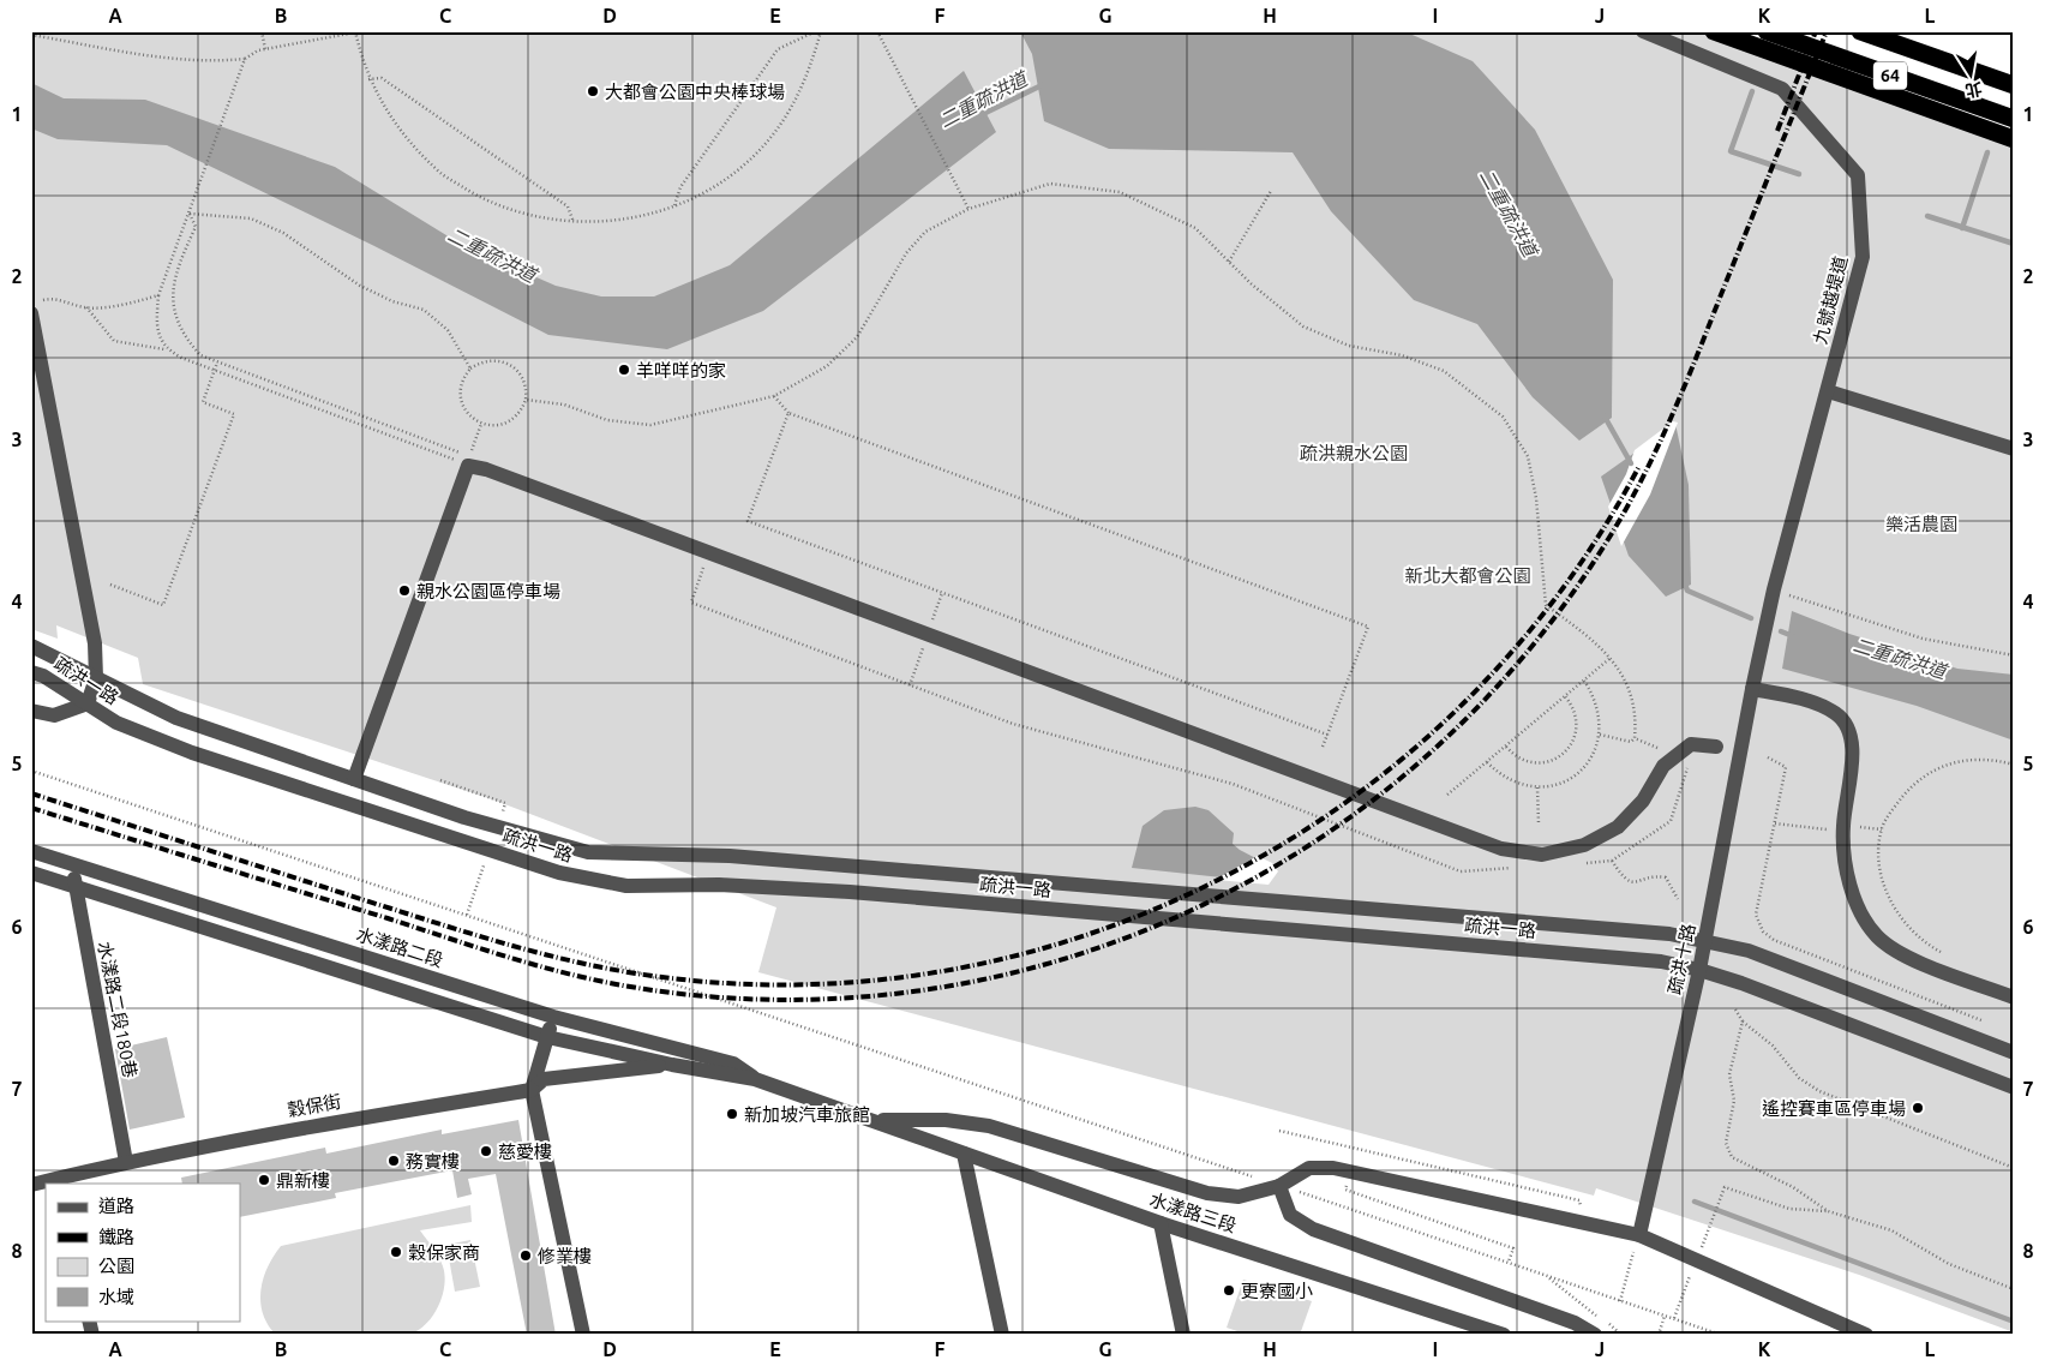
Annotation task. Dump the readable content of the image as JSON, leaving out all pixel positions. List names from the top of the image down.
{
  "streets": {
    "highway": ["64"],
    "street": [
      "九號越堤道",
      "疏洪一路",
      "水漾路二段",
      "疏洪十路",
      "水漾路二段180巷",
      "穀保街",
      "水漾路三段"
    ]
  },
  "crossings": [
    ["九號越堤道", "疏洪十路"],
    ["疏洪一路", "疏洪十路"],
    ["水漾路二段", "水漾路二段180巷"],
    ["水漾路二段", "穀保街"],
    ["水漾路二段", "水漾路三段"],
    ["水漾路二段180巷", "穀保街"]
  ],
  "water": ["二重疏洪道"],
  "parks": ["疏洪親水公園", "樂活農園", "新北大都會公園"],
  "places": [
    "大都會公園中央棒球場",
    "羊咩咩的家",
    "親水公園區停車場",
    "遙控賽車區停車場",
    "新加坡汽車旅館",
    "慈愛樓",
    "務實樓",
    "鼎新樓",
    "穀保家商",
    "修業樓",
    "更寮國小"
  ],
  "legend": [
    "道路",
    "鐵路",
    "公園",
    "水域"
  ],
  "north": "bottom",
  "grid": {
    "columns": [
      "A",
      "B",
      "C",
      "D",
      "E",
      "F",
      "G",
      "H",
      "I",
      "J",
      "K",
      "L"
    ],
    "rows": [
      "1",
      "2",
      "3",
      "4",
      "5",
      "6",
      "7",
      "8"
    ]
  }
}
